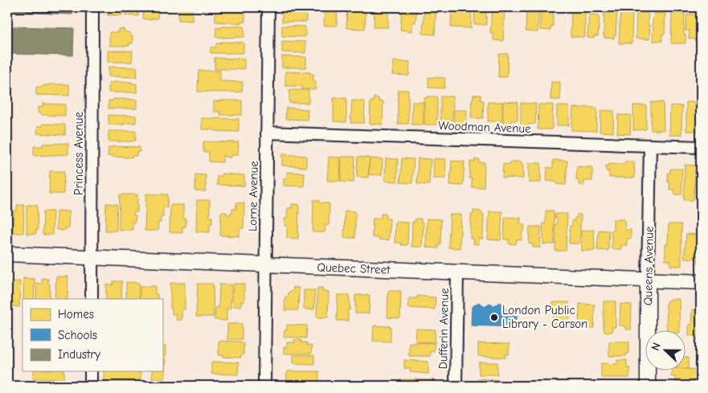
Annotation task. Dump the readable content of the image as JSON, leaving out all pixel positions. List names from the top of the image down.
{
  "streets": {
    "street": [
      "Woodman Avenue",
      "Princess Avenue",
      "Lorne Avenue",
      "Queens Avenue",
      "Quebec Street",
      "Dufferin Avenue"
    ]
  },
  "crossings": [
    ["Woodman Avenue", "Lorne Avenue"],
    ["Woodman Avenue", "Queens Avenue"],
    ["Princess Avenue", "Quebec Street"],
    ["Lorne Avenue", "Quebec Street"],
    ["Queens Avenue", "Quebec Street"],
    ["Quebec Street", "Dufferin Avenue"]
  ],
  "places": ["London Public Library - Carson"],
  "legend": ["Homes", "Schools", "Industry"],
  "north": "left"
}
